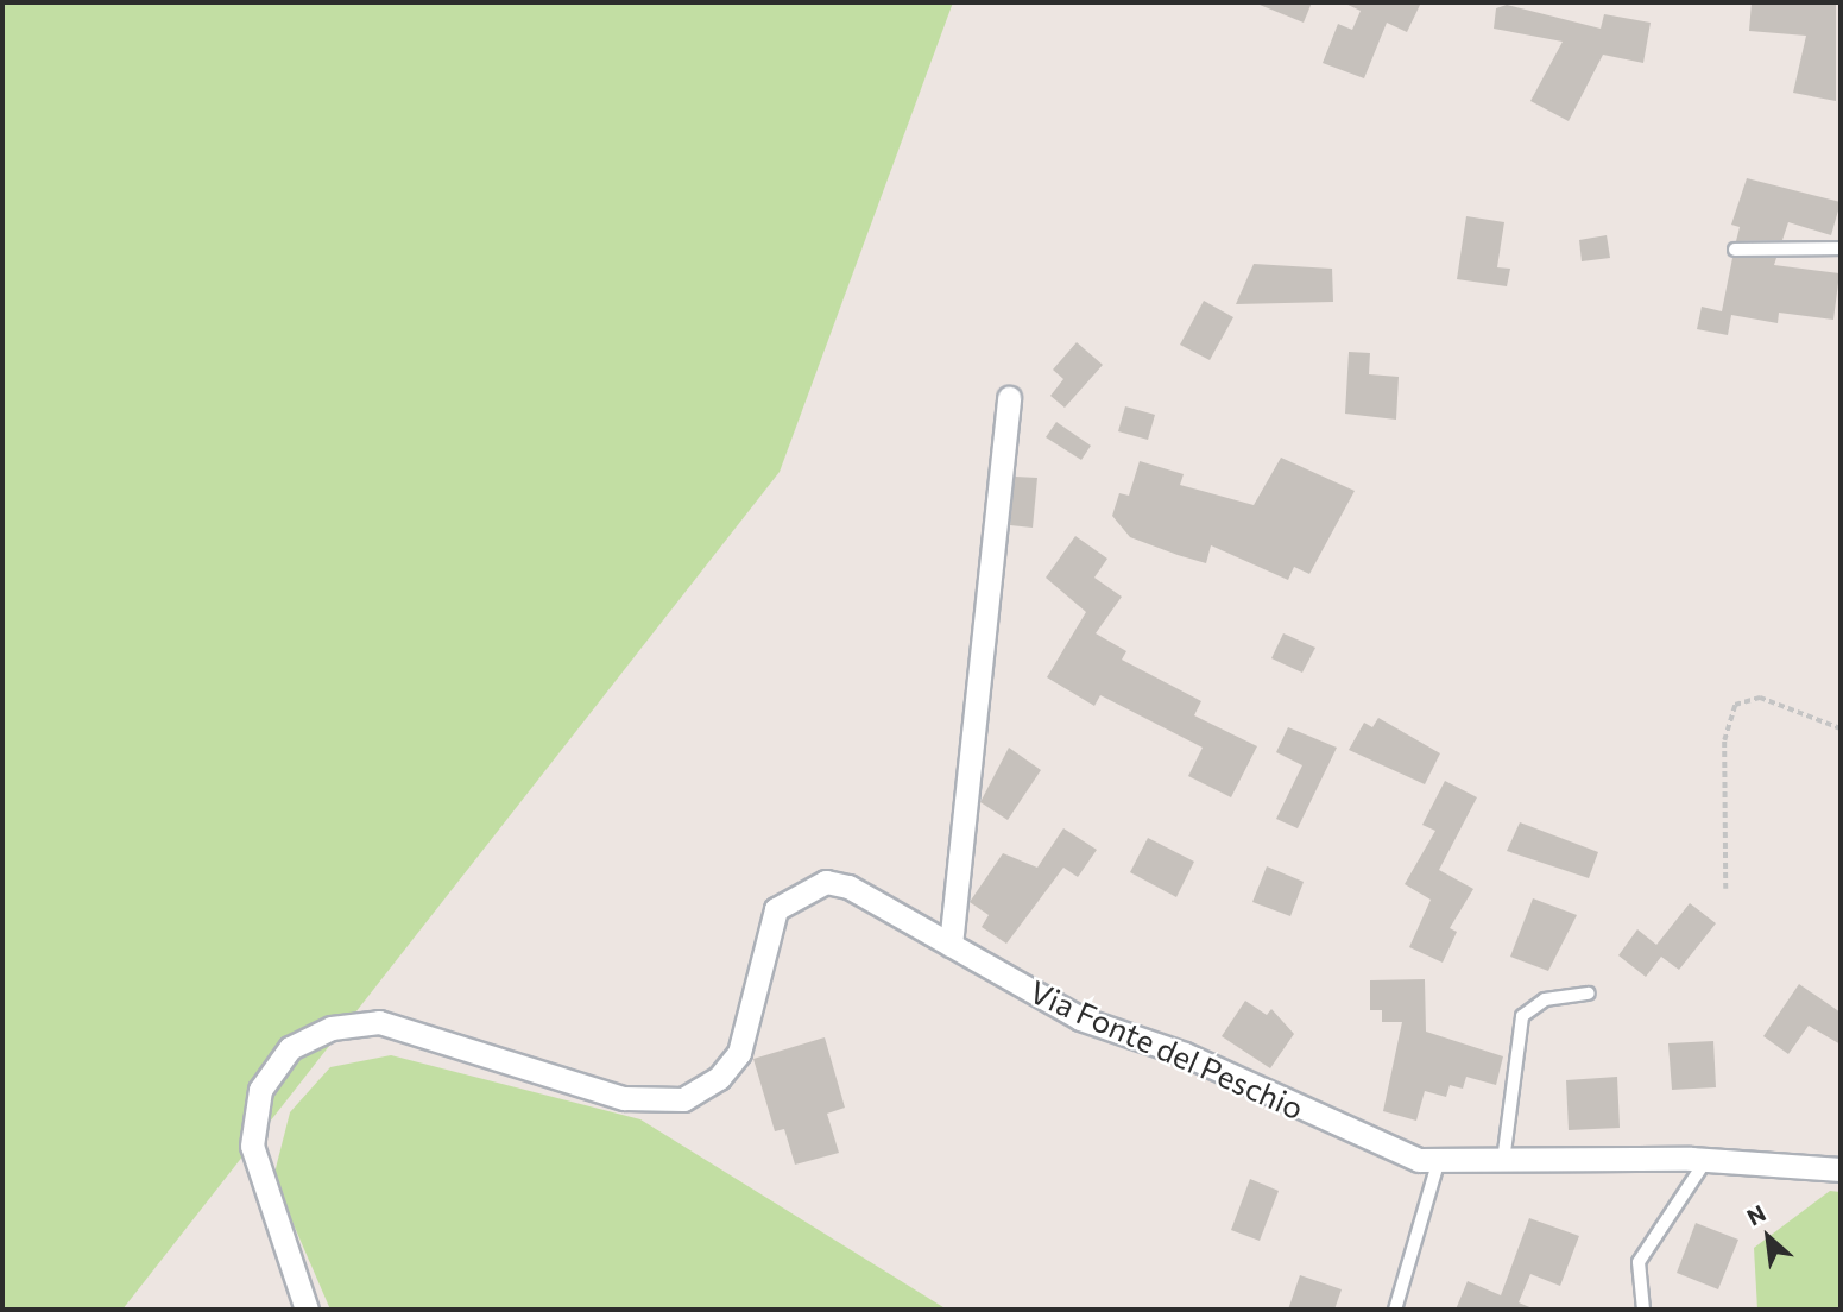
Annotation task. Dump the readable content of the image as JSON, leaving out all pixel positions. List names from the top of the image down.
{
  "streets": {
    "street": ["Via Fonte del Peschio"]
  },
  "north": "top left"
}
